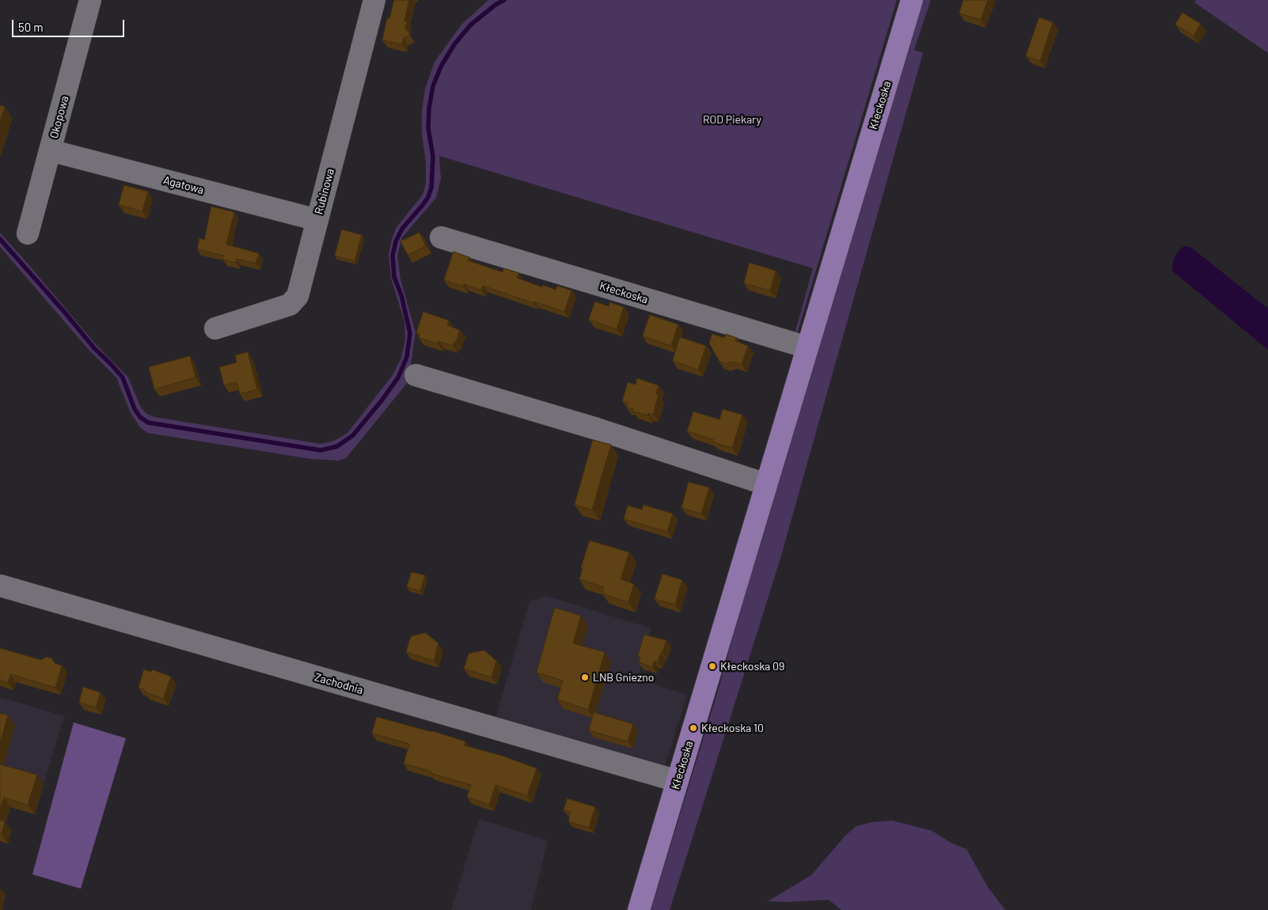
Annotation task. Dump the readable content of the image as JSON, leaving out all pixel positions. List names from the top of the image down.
{
  "streets": {
    "main road": ["Kłeckoska"],
    "street": [
      "Okopowa",
      "Agatowa",
      "Rubinowa",
      "Zachodnia"
    ]
  },
  "crossings": [
    ["Kłeckoska", "Zachodnia"],
    ["Okopowa", "Agatowa"],
    ["Agatowa", "Rubinowa"]
  ],
  "parks": ["ROD Piekary"],
  "places": ["Kłeckoska 09", "LNB Gniezno", "Kłeckoska 10"],
  "scale_bar": "50 m"
}
